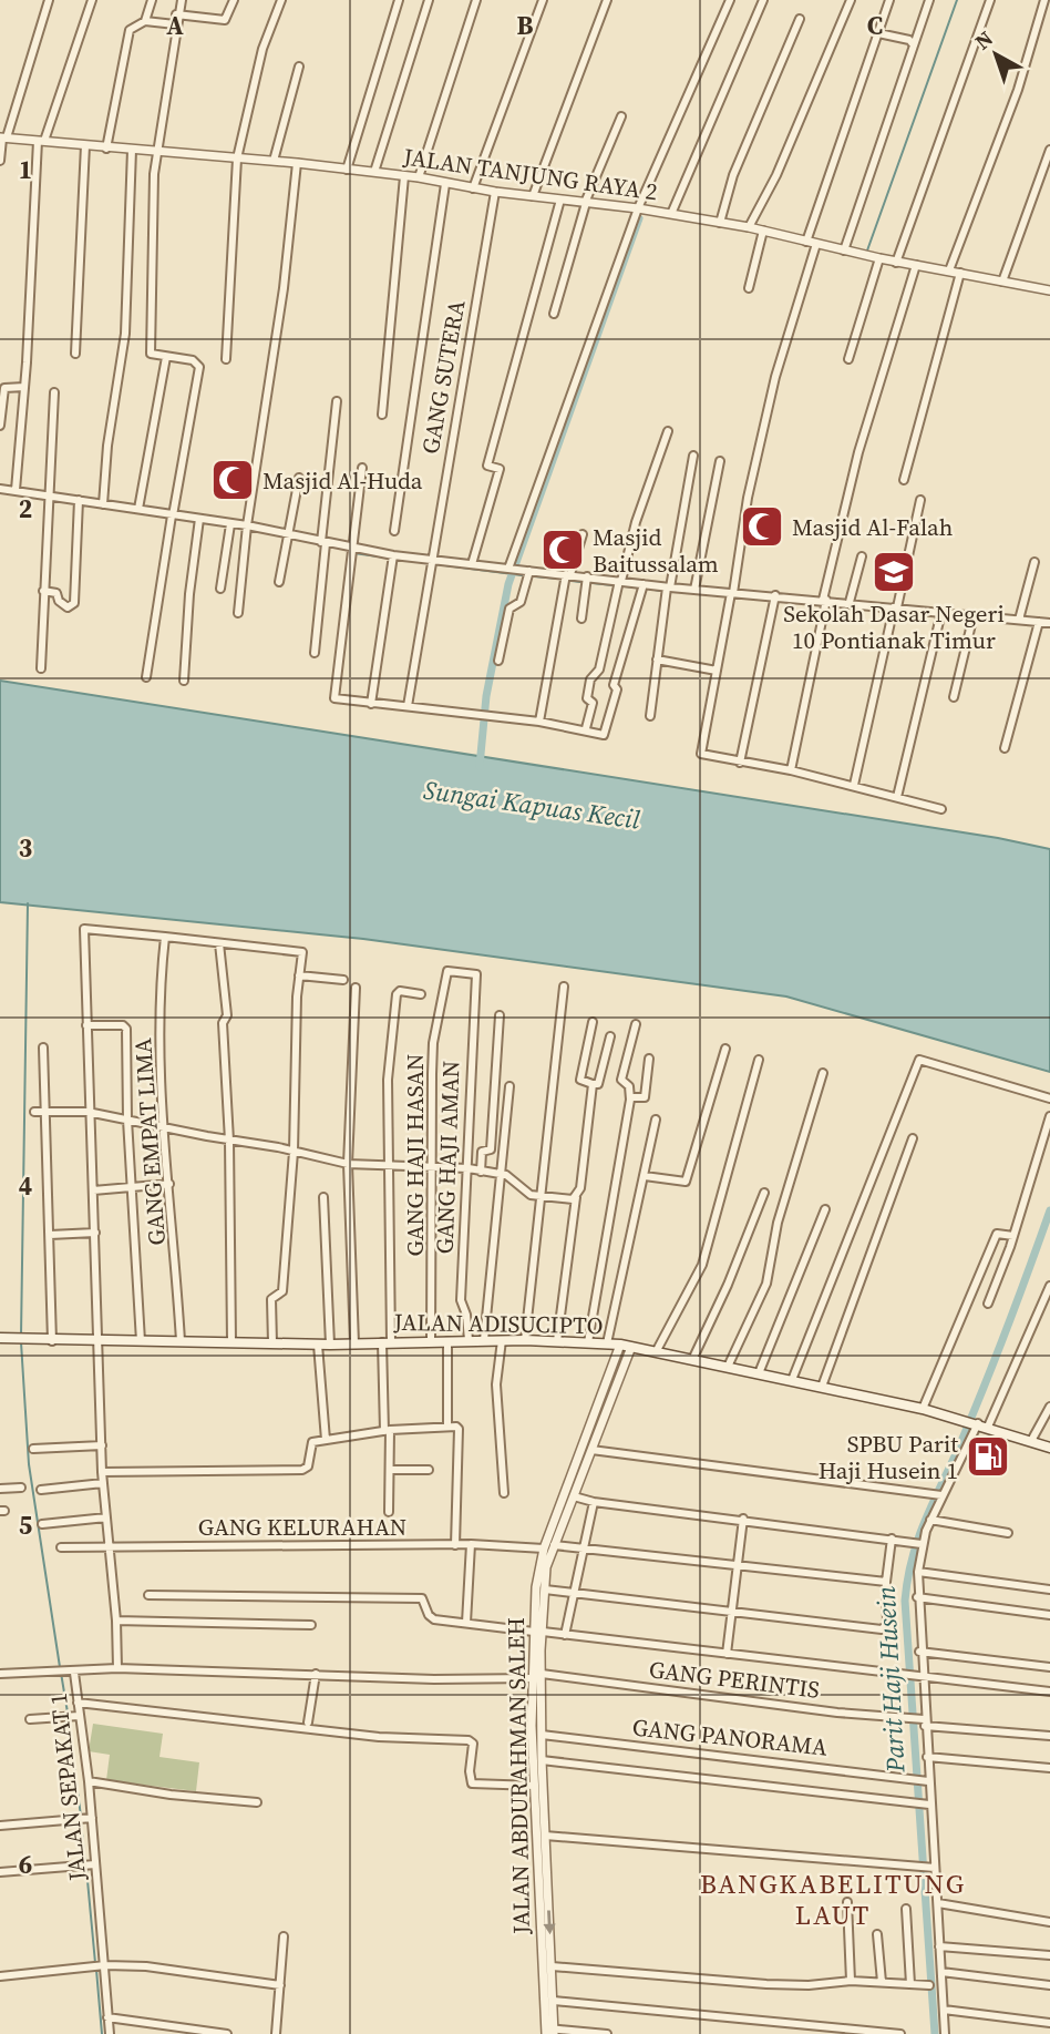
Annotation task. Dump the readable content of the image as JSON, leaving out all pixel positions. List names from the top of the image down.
{
  "streets": {
    "main road": ["JALAN ADISUCIPTO"],
    "street": [
      "JALAN TANJUNG RAYA 2",
      "GANG SUTERA",
      "GANG EMPAT LIMA",
      "GANG HAJI HASAN",
      "GANG HAJI AMAN",
      "GANG KELURAHAN",
      "GANG PERINTIS",
      "GANG PANORAMA",
      "JALAN ABDURAHMAN SALEH",
      "JALAN SEPAKAT 1"
    ]
  },
  "crossings": [
    ["JALAN TANJUNG RAYA 2", "GANG SUTERA"],
    ["GANG EMPAT LIMA", "JALAN ADISUCIPTO"],
    ["GANG HAJI HASAN", "GANG HAJI AMAN"],
    ["GANG HAJI HASAN", "JALAN ADISUCIPTO"],
    ["GANG HAJI AMAN", "JALAN ADISUCIPTO"],
    ["JALAN ADISUCIPTO", "JALAN ABDURAHMAN SALEH"],
    ["GANG KELURAHAN", "JALAN ABDURAHMAN SALEH"],
    ["GANG PERINTIS", "JALAN ABDURAHMAN SALEH"],
    ["GANG PANORAMA", "JALAN ABDURAHMAN SALEH"],
    ["JALAN ABDURAHMAN SALEH", "JALAN SEPAKAT 1"]
  ],
  "districts": ["BANGKABELITUNG LAUT"],
  "water": ["Sungai Kapuas Kecil", "Parit Haji Husein"],
  "places": {
    "mosque": ["Masjid Al-Huda", "Masjid Al-Falah", "Masjid Baitussalam"],
    "school or university": ["Sekolah Dasar Negeri 10 Pontianak Timur"],
    "fuel station": ["SPBU Parit Haji Husein 1"]
  },
  "north": "top left",
  "grid": {
    "columns": ["A", "B", "C"],
    "rows": [
      "1",
      "2",
      "3",
      "4",
      "5",
      "6"
    ]
  }
}
